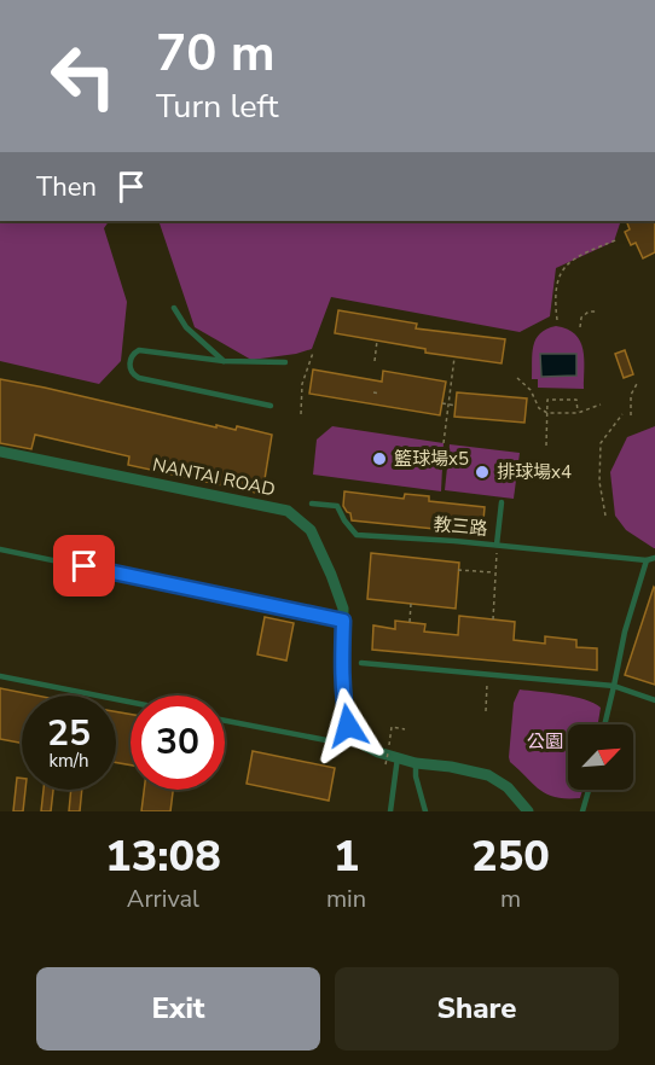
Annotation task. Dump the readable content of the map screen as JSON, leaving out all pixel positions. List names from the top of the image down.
{
  "streets": {
    "street": ["NANTAI ROAD"],
    "lane": ["教三路"]
  },
  "parks": ["公園"],
  "places": ["籃球場x5", "排球場x4"],
  "north": "top right",
  "page": {
    "turn": ["70 m", "Turn left"],
    "then": "Then",
    "speed": "25 km/h",
    "limit": "30",
    "eta": [
      "13:08",
      "Arrival",
      "1",
      "min",
      "250",
      "m"
    ],
    "buttons": ["Exit", "Share"]
  }
}
